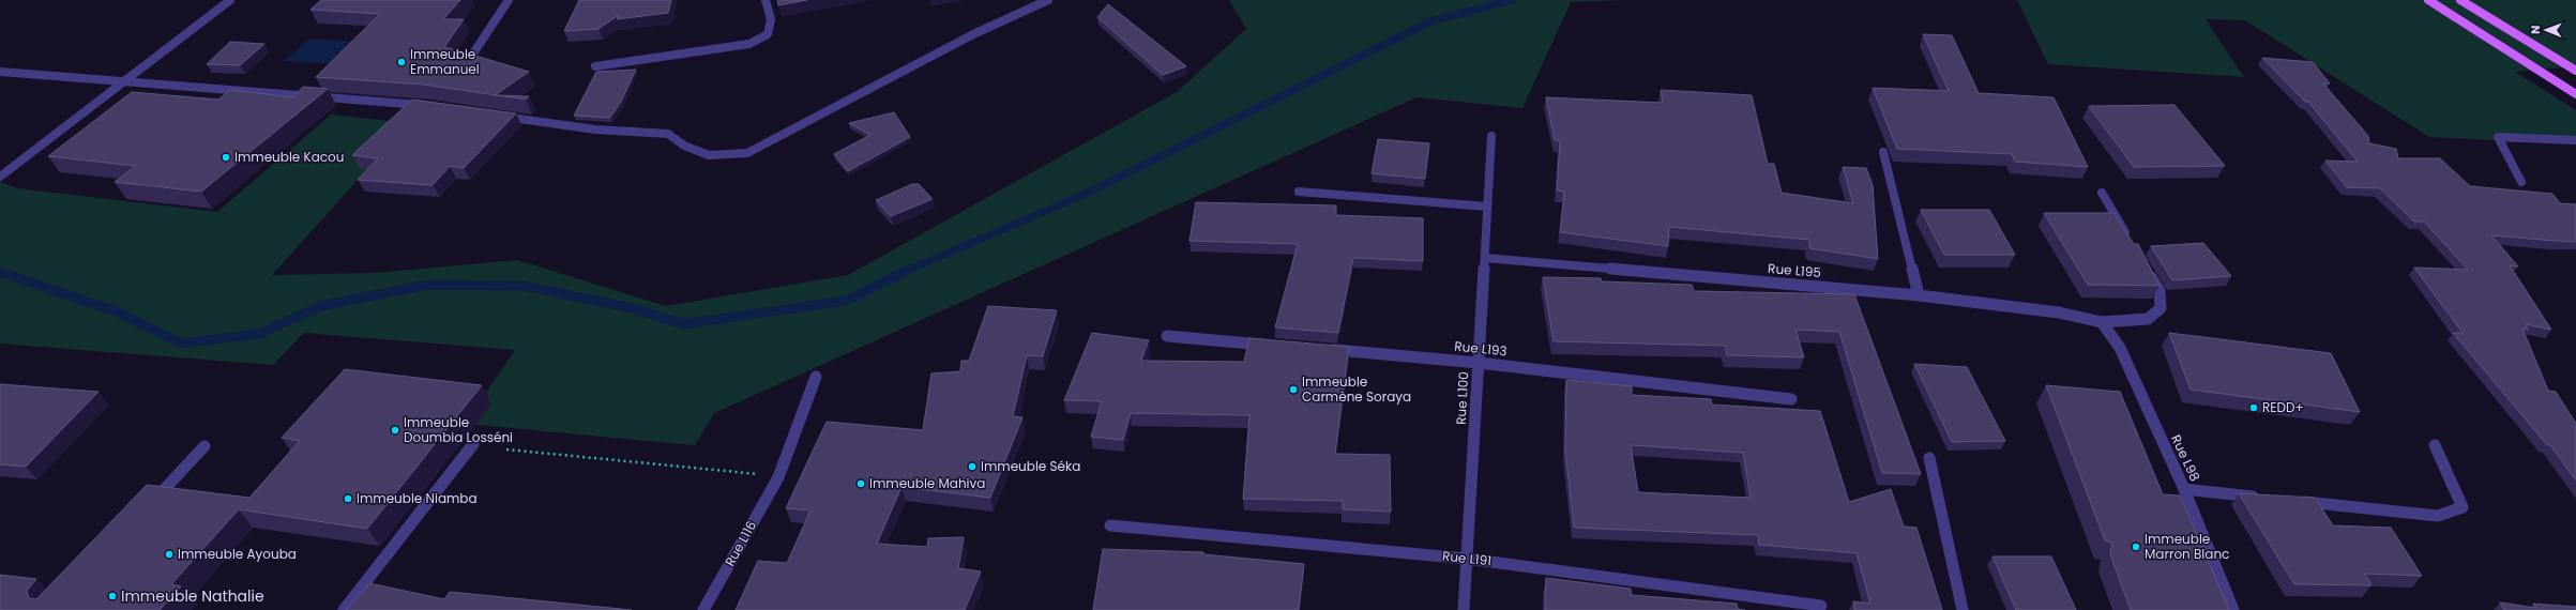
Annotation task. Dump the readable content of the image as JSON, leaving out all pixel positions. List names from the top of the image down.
{
  "streets": {
    "street": [
      "Rue L195",
      "Rue L193",
      "Rue L100",
      "Rue L98",
      "Rue L116",
      "Rue L191"
    ]
  },
  "crossings": [
    ["Rue L195", "Rue L100"],
    ["Rue L195", "Rue L98"],
    ["Rue L193", "Rue L100"],
    ["Rue L100", "Rue L191"]
  ],
  "places": [
    "Immeuble Emmanuel",
    "Immeuble Kacou",
    "Immeuble Carmène Soraya",
    "REDD+",
    "Immeuble Doumbia Losséni",
    "Immeuble Séka",
    "Immeuble Mahiva",
    "Immeuble Niamba",
    "Immeuble Marron Blanc",
    "Immeuble Ayouba",
    "Immeuble Nathalie"
  ],
  "north": "left"
}
